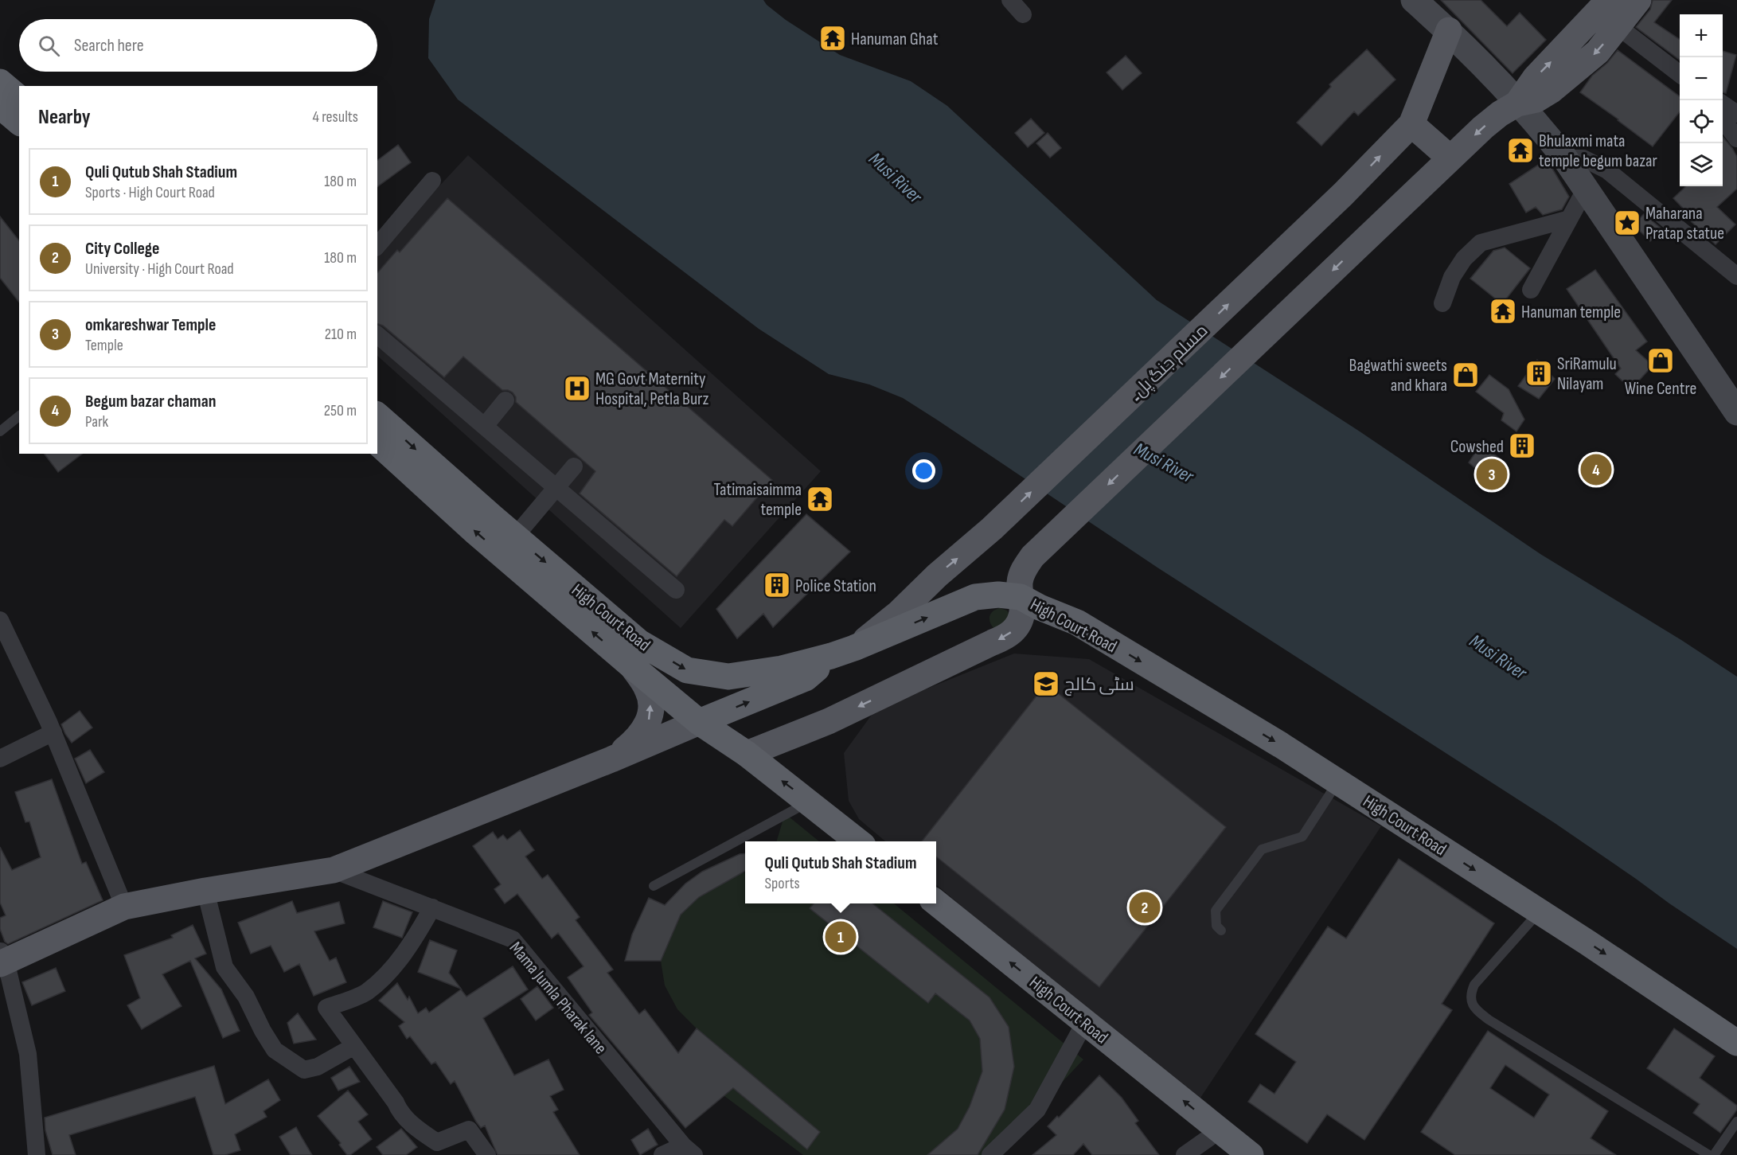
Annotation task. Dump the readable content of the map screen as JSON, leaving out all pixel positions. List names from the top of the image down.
{
  "streets": {
    "highway": ["High Court Road"],
    "main road": ["مسلم جنگ پل۔"],
    "street": ["Mama Jumla Pharak lane"]
  },
  "crossings": [
    ["مسلم جنگ پل۔", "High Court Road"]
  ],
  "water": ["Musi River"],
  "places": {
    "temple": [
      "Hanuman Ghat",
      "Bhulaxmi mata temple begum bazar",
      "Hanuman temple",
      "Tatimaisaimma temple"
    ],
    "place": ["Maharana Pratap statue"],
    "shop": ["Wine Centre", "Bagwathi sweets and khara"],
    "building": ["SriRamulu Nilayam", "Cowshed", "Police Station"],
    "hospital": ["MG Govt Maternity Hospital, Petla Burz"],
    "school or university": ["سٹی کالج"]
  },
  "page": {
    "map_buttons": ["+", "−"],
    "search": "Search here",
    "heading": ["Nearby", "4 results"],
    "list": [
      {
        "mark": "1",
        "name": "Quli Qutub Shah Stadium",
        "note": "Sports · High Court Road",
        "value": "180 m"
      },
      {
        "mark": "2",
        "name": "City College",
        "note": "University · High Court Road",
        "value": "180 m"
      },
      {
        "mark": "3",
        "name": "omkareshwar Temple",
        "note": "Temple",
        "value": "210 m"
      },
      {
        "mark": "4",
        "name": "Begum bazar chaman",
        "note": "Park",
        "value": "250 m"
      }
    ],
    "pins": [
      "4",
      "3",
      "2",
      "1"
    ],
    "popup": ["Quli Qutub Shah Stadium", "Sports"]
  }
}
